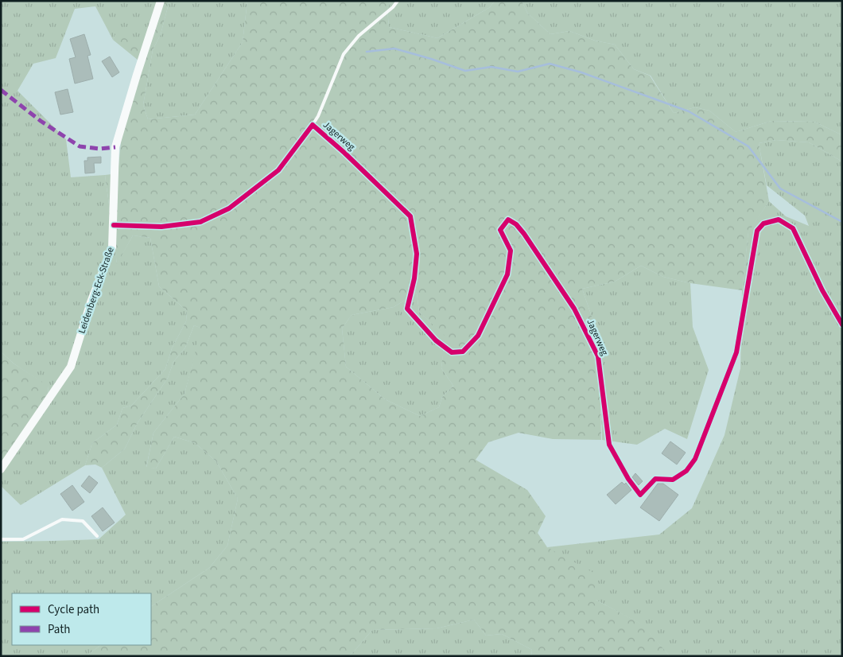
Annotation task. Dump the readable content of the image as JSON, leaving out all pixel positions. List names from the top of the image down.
{
  "streets": {
    "street": ["Jagerweg", "Leidenberg-Eck-Straße"]
  },
  "legend": ["Cycle path", "Path"]
}
